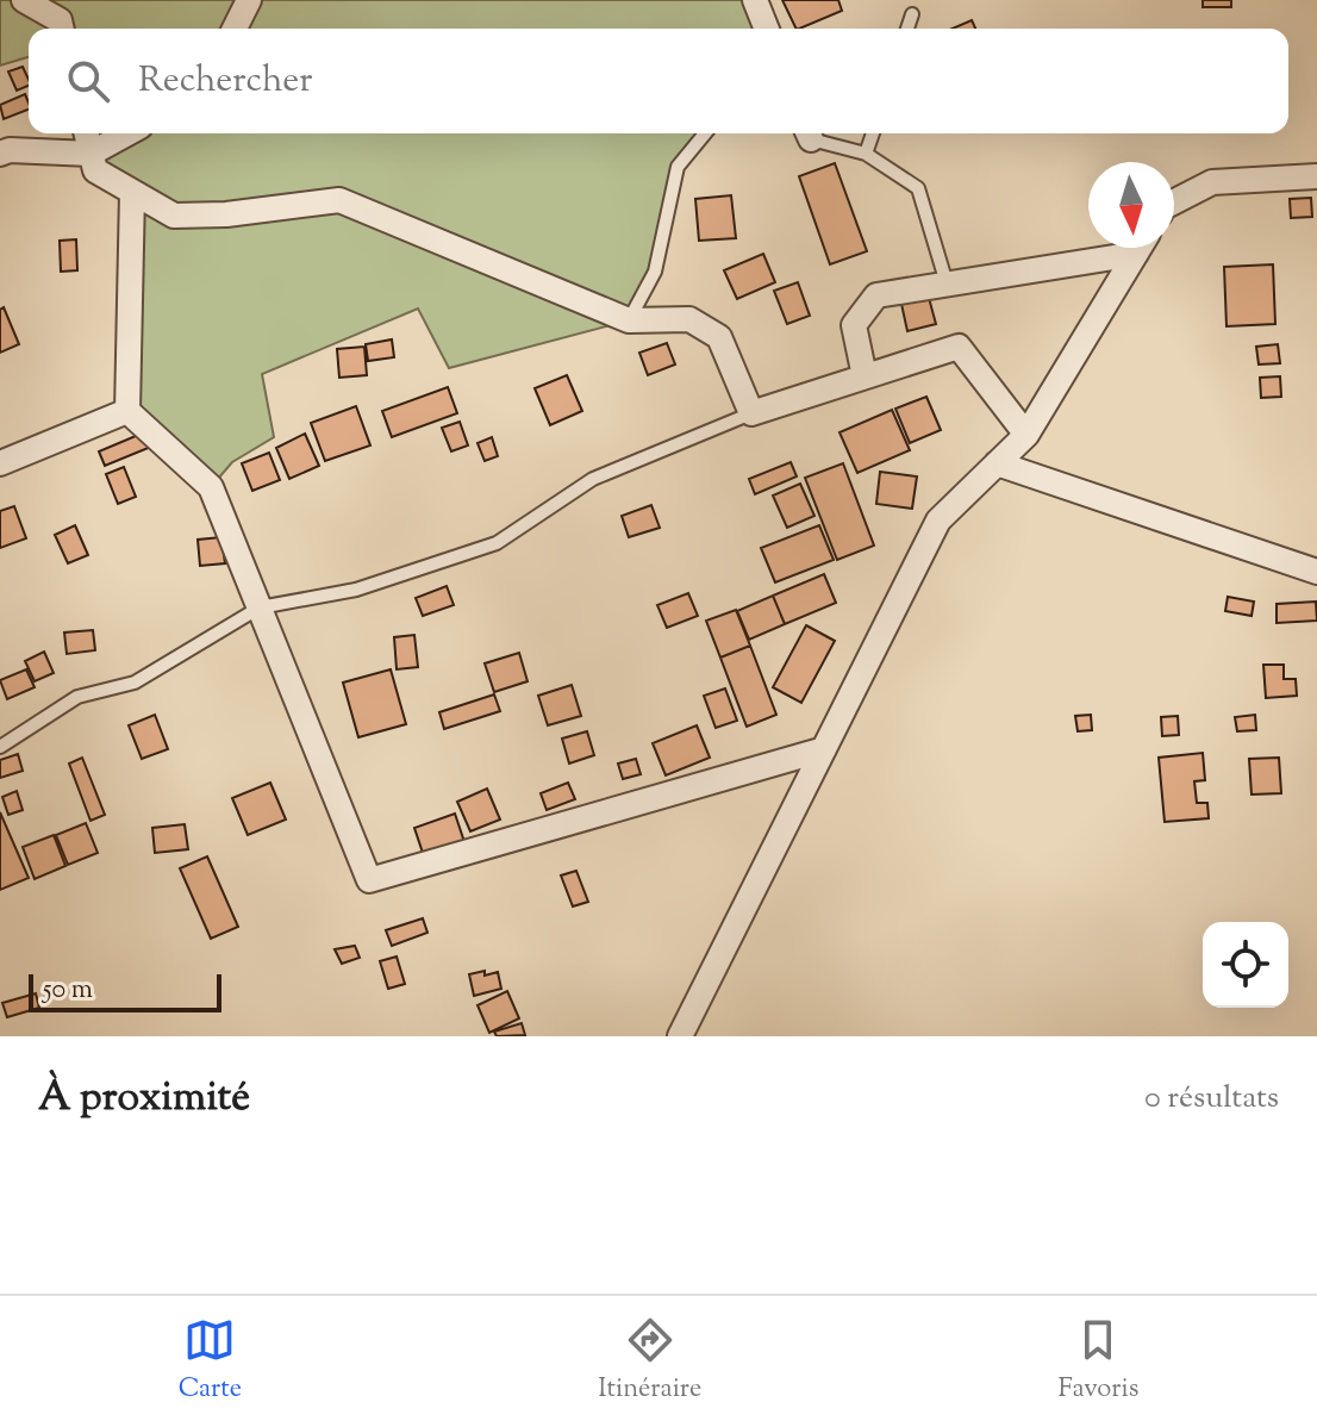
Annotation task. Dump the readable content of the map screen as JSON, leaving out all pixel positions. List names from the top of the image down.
{
  "scale_bar": "50 m",
  "north": "bottom",
  "page": {
    "search": "Rechercher",
    "scale": "50 m",
    "heading": ["À proximité", "0 résultats"],
    "nav": ["Carte", "Itinéraire", "Favoris"]
  }
}
